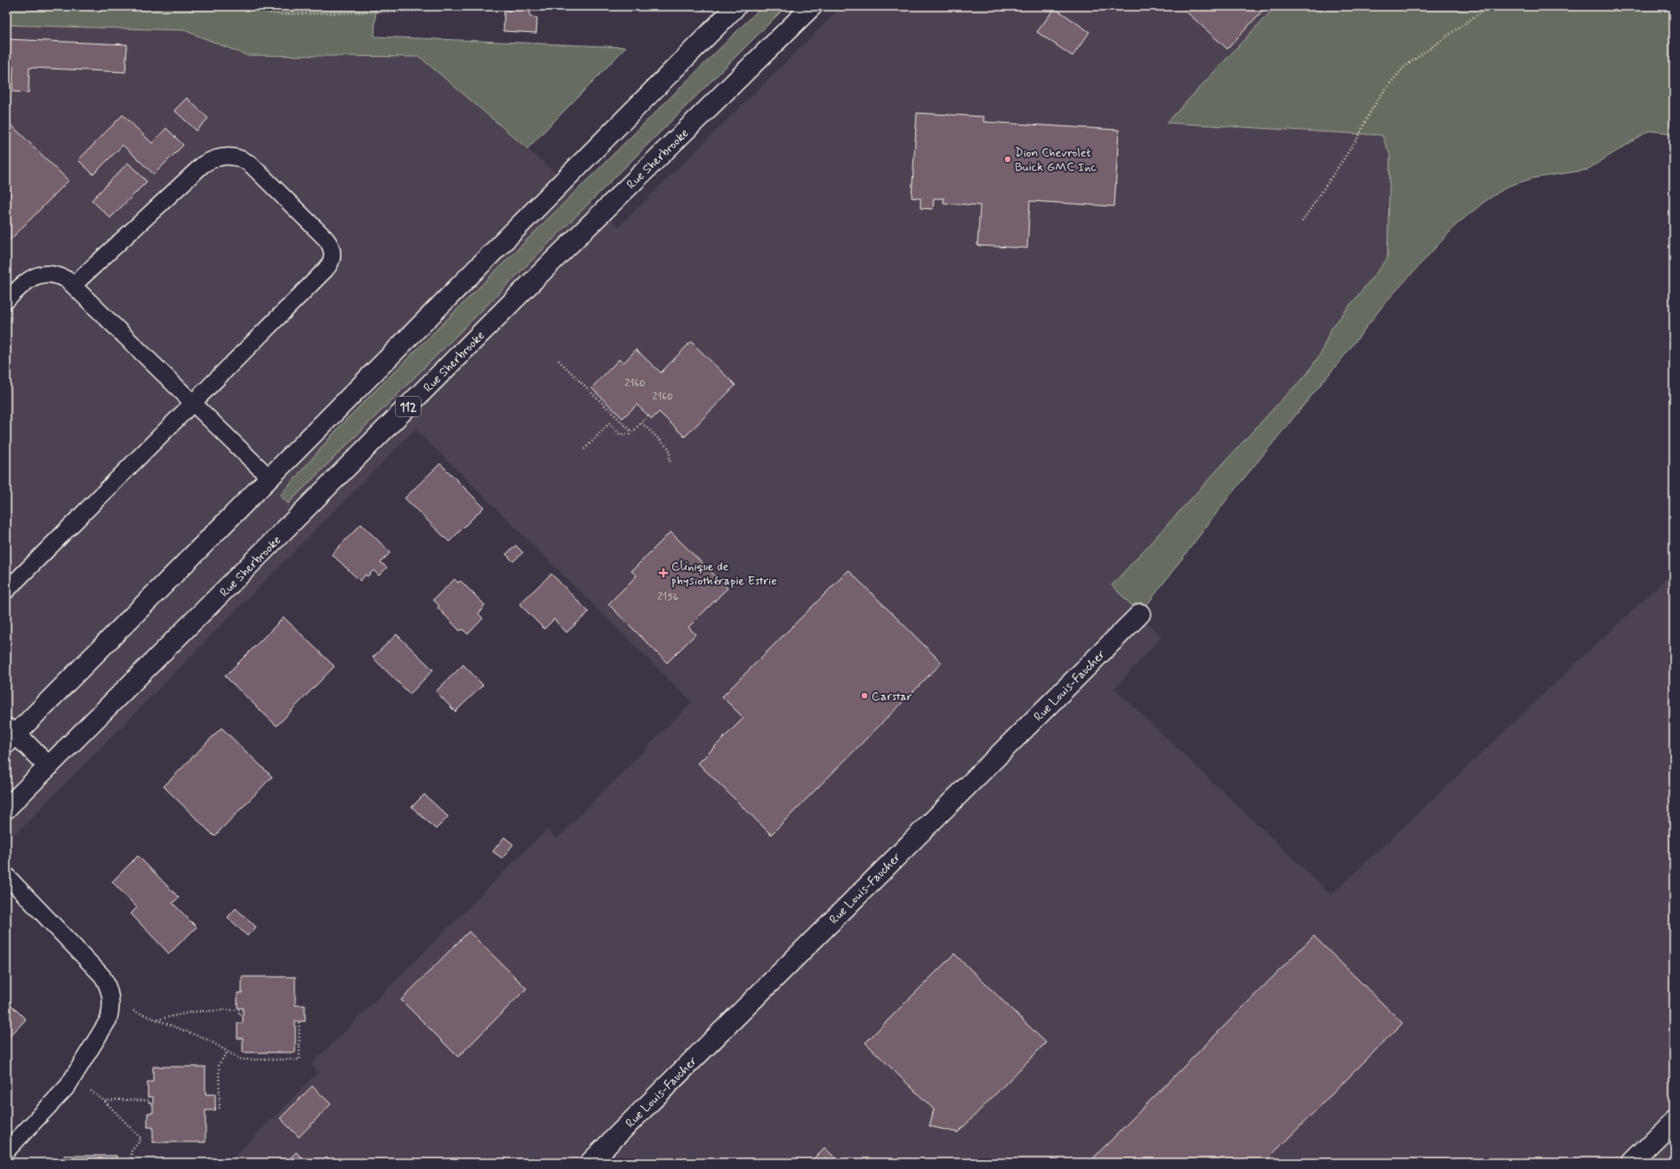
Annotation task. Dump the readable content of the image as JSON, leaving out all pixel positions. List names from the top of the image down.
{
  "streets": {
    "main road": ["Rue Sherbrooke", "112", "Rue Louis-Faucher"]
  },
  "places": {
    "other": ["Dion Chevrolet Buick GMC Inc", "Carstar"],
    "health": ["Clinique de physiothérapie Estrie"]
  },
  "house_numbers": ["2160", "2160", "2156"]
}
